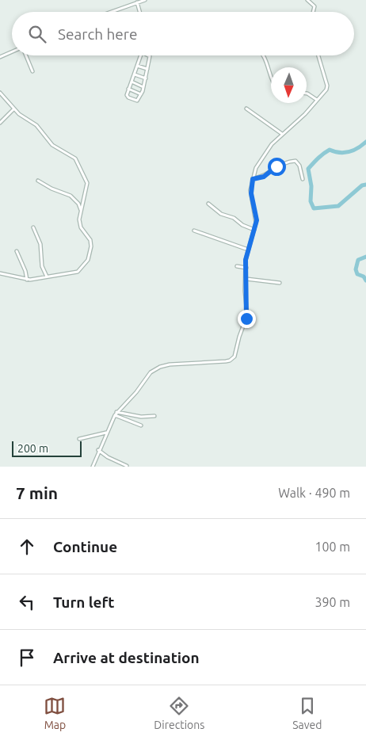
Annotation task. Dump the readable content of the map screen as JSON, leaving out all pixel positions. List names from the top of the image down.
{
  "scale_bar": "200 m",
  "north": "bottom",
  "page": {
    "search": "Search here",
    "scale": "200 m",
    "heading": ["7 min", "Walk · 490 m"],
    "list": [
      ["Continue", "100 m"],
      ["Turn left", "390 m"],
      "Arrive at destination"
    ],
    "nav": ["Map", "Directions", "Saved"]
  }
}
